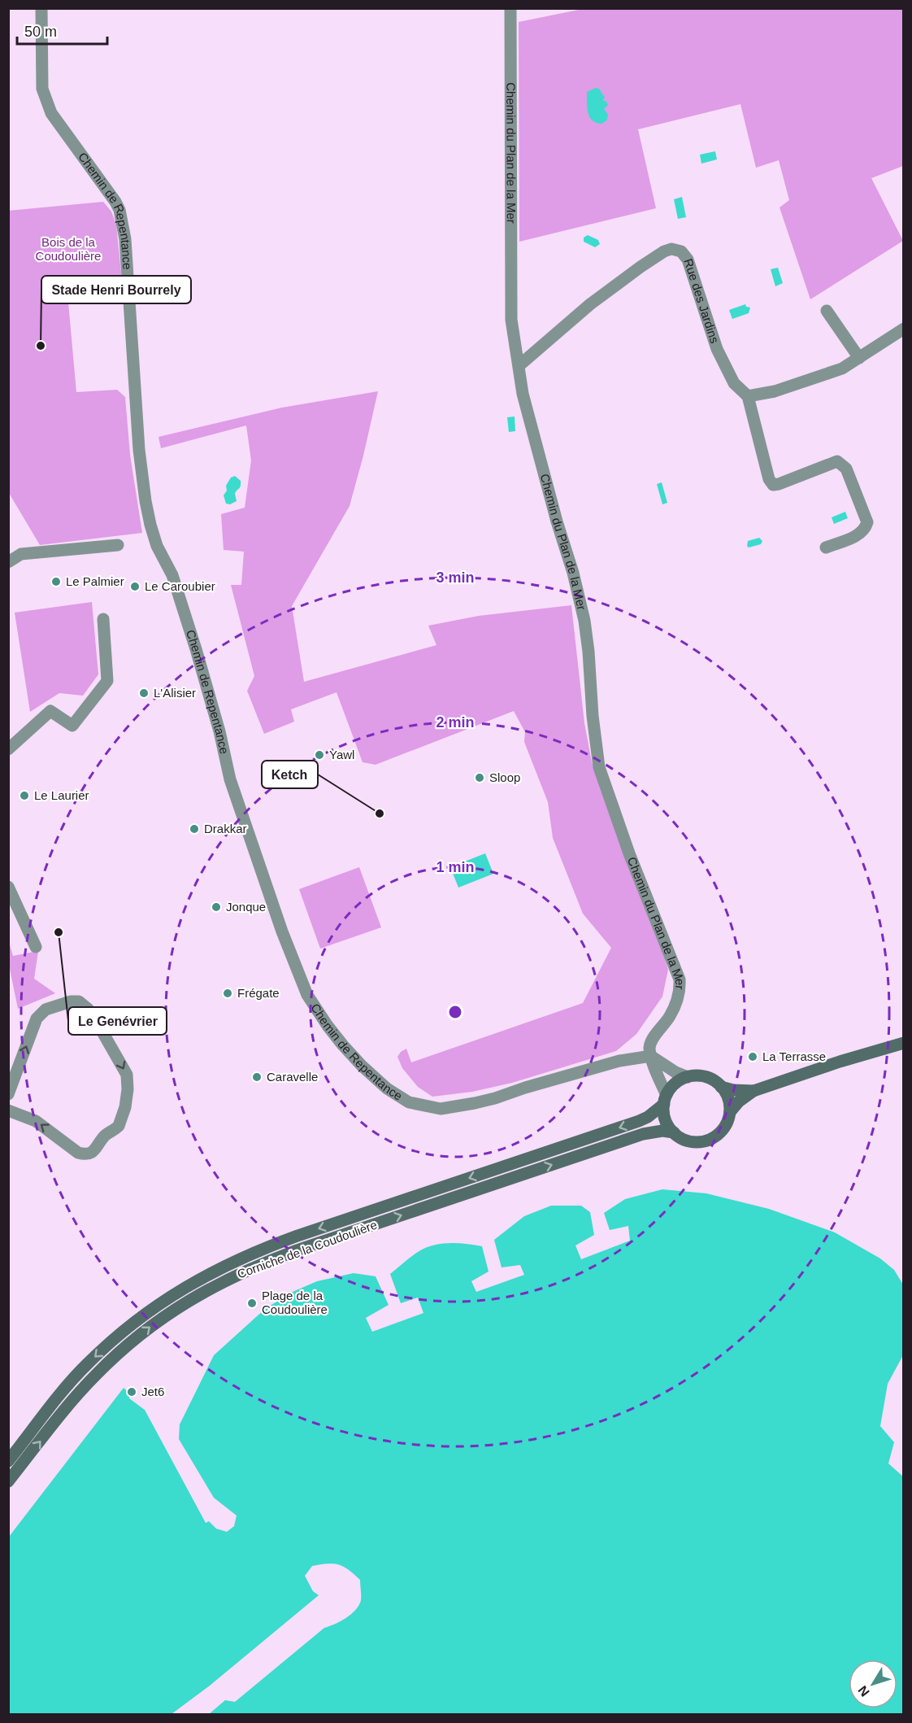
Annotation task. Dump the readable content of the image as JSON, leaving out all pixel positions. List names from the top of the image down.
{
  "streets": {
    "main road": ["Corniche de la Coudoulière"],
    "street": ["Chemin du Plan de la Mer", "Chemin de Repentance", "Rue des Jardins"]
  },
  "crossings": [
    ["Chemin du Plan de la Mer", "Chemin de Repentance"],
    ["Chemin du Plan de la Mer", "Rue des Jardins"]
  ],
  "parks": ["Bois de la Coudoulière"],
  "places": [
    "Stade Henri Bourrely",
    "Le Palmier",
    "Le Caroubier",
    "L'Alisier",
    "Yawl",
    "Sloop",
    "Le Laurier",
    "Ketch",
    "Drakkar",
    "Jonque",
    "Le Genévrier",
    "Frégate",
    "La Terrasse",
    "Caravelle",
    "Plage de la Coudoulière",
    "Jet6"
  ],
  "scale_bar": "50 m",
  "north": "bottom left",
  "rings": ["3 min", "2 min", "1 min"]
}
